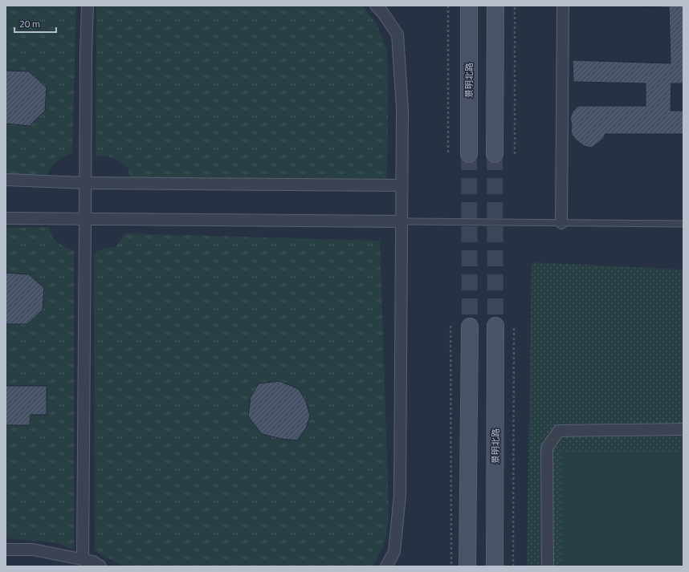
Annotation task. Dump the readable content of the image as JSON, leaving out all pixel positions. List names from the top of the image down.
{
  "streets": {
    "main road": ["景明北路"]
  },
  "scale_bar": "20 m"
}
